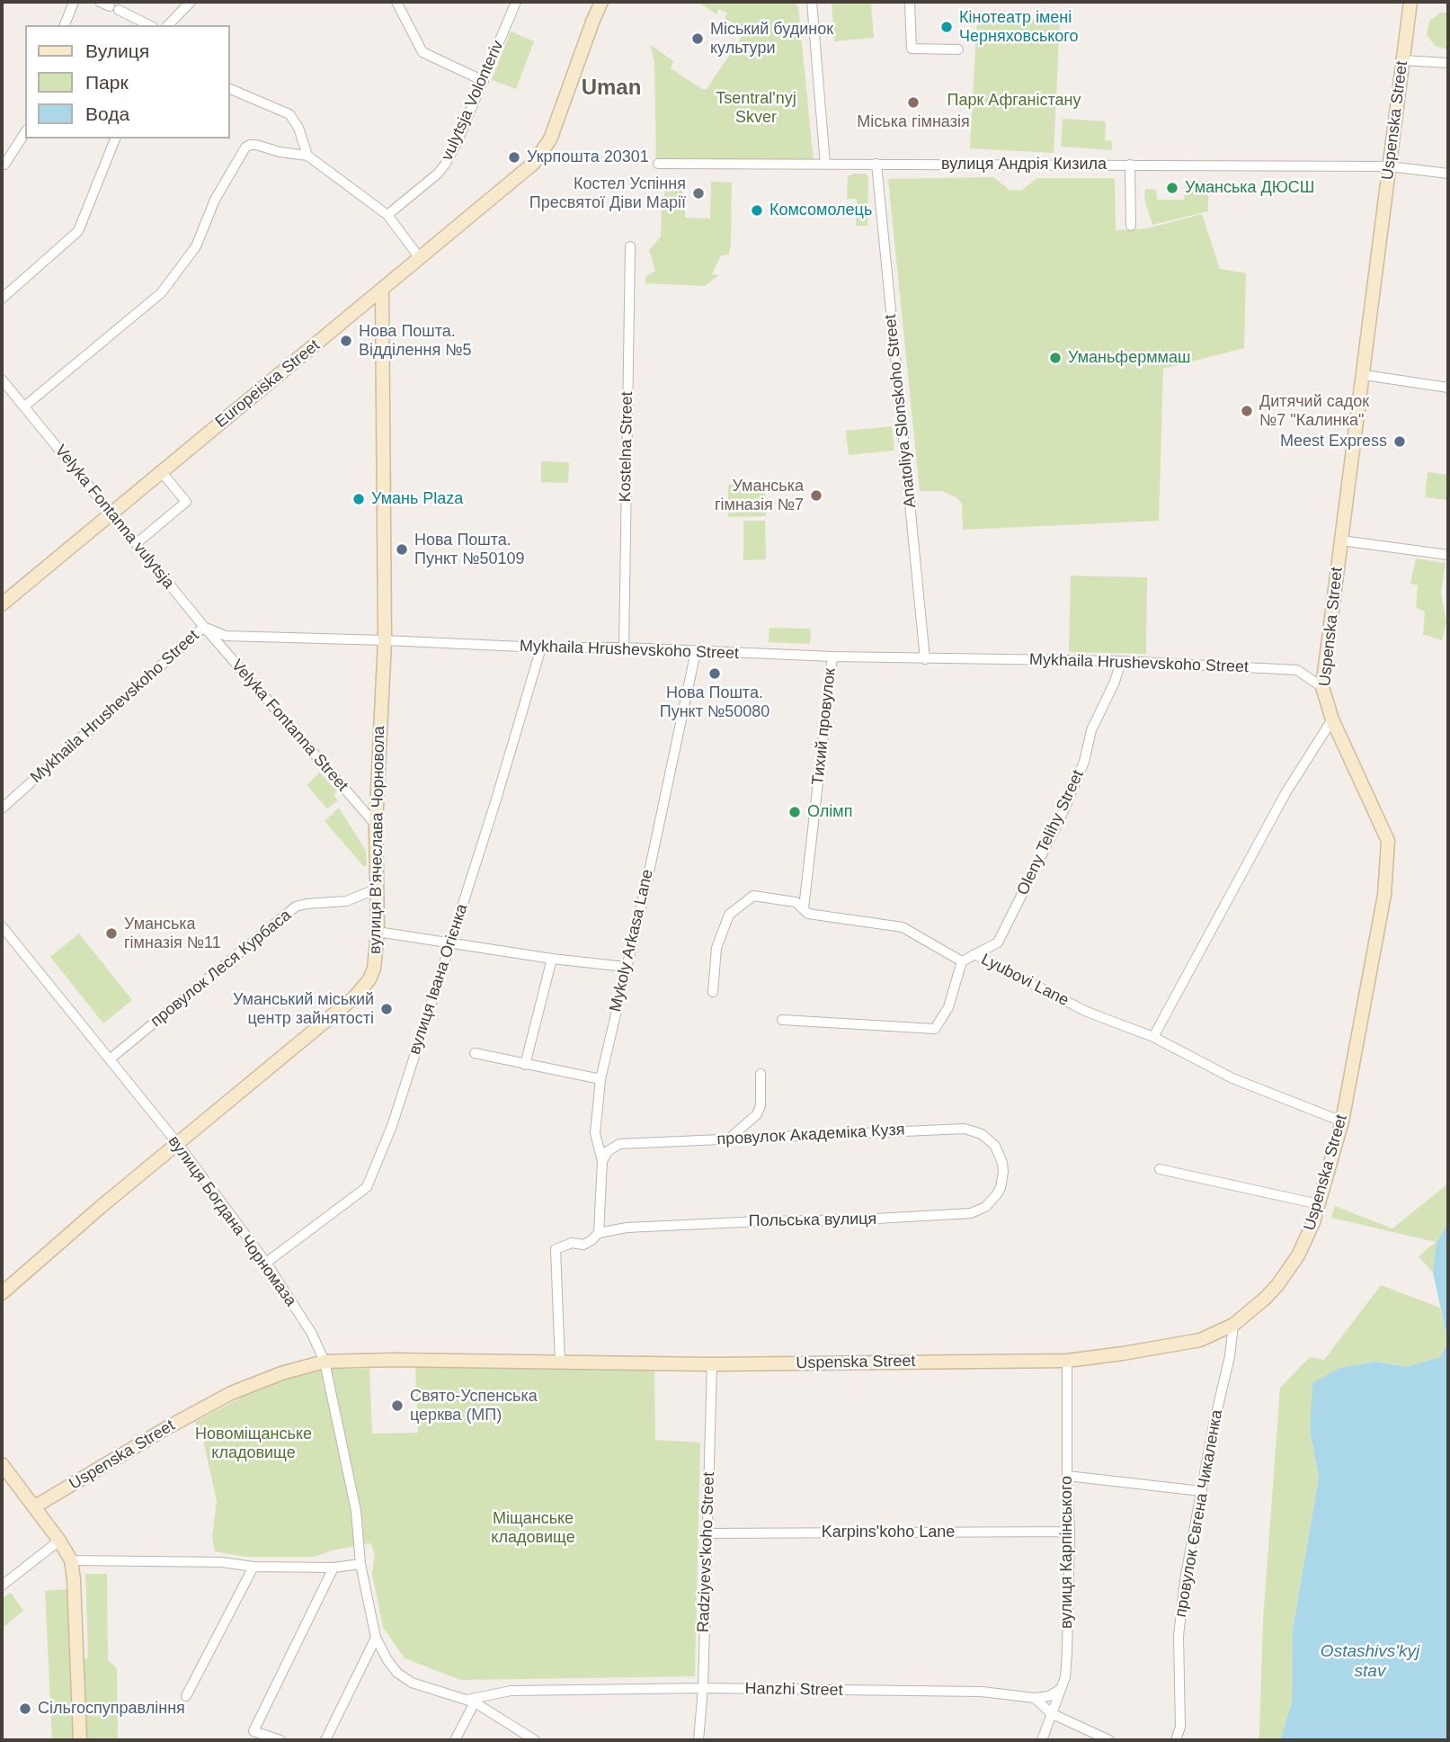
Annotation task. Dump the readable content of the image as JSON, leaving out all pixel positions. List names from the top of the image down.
{
  "streets": {
    "street": [
      "vulytsja Volonteriv",
      "Uspenska Street",
      "вулиця Андрія Кизила",
      "Europeiska Street",
      "Anatoliya Slonskoho Street",
      "Kostelna Street",
      "Velyka Fontanna vulytsja",
      "Mykhaila Hrushevskoho Street",
      "Velyka Fontanna Street",
      "Тихий провулок",
      "Oleny Telihy Street",
      "вулиця В’ячеслава Чорновола",
      "Mykoly Arkasa Lane",
      "провулок Леся Курбаса",
      "вулиця Івана Огієнка",
      "Lyubovi Lane",
      "провулок Академіка Кузя",
      "Польська вулиця",
      "вулиця Богдана Чорномаза",
      "провулок Євгена Чикаленка",
      "Karpinsʹkoho Lane",
      "Radziyevsʹkoho Street",
      "вулиця Карпінського",
      "Hanzhi Street"
    ]
  },
  "crossings": [
    ["Uspenska Street", "вулиця Андрія Кизила"],
    ["Uspenska Street", "Mykhaila Hrushevskoho Street"],
    ["Uspenska Street", "Lyubovi Lane"],
    ["Uspenska Street", "Польська вулиця"],
    ["Uspenska Street", "вулиця Богдана Чорномаза"],
    ["Uspenska Street", "провулок Євгена Чикаленка"],
    ["Uspenska Street", "Radziyevsʹkoho Street"],
    ["Uspenska Street", "вулиця Карпінського"],
    ["вулиця Андрія Кизила", "Anatoliya Slonskoho Street"],
    ["Europeiska Street", "Velyka Fontanna vulytsja"],
    ["Europeiska Street", "вулиця В’ячеслава Чорновола"],
    ["Anatoliya Slonskoho Street", "Mykhaila Hrushevskoho Street"],
    ["Kostelna Street", "Mykhaila Hrushevskoho Street"],
    ["Velyka Fontanna vulytsja", "Mykhaila Hrushevskoho Street"],
    ["Velyka Fontanna vulytsja", "Velyka Fontanna Street"],
    ["Mykhaila Hrushevskoho Street", "Velyka Fontanna Street"],
    ["Mykhaila Hrushevskoho Street", "Тихий провулок"],
    ["Mykhaila Hrushevskoho Street", "Oleny Telihy Street"],
    ["Mykhaila Hrushevskoho Street", "вулиця В’ячеслава Чорновола"],
    ["Mykhaila Hrushevskoho Street", "Mykoly Arkasa Lane"],
    ["Mykhaila Hrushevskoho Street", "вулиця Івана Огієнка"],
    ["Velyka Fontanna Street", "вулиця В’ячеслава Чорновола"],
    ["Тихий провулок", "Lyubovi Lane"],
    ["Oleny Telihy Street", "Lyubovi Lane"],
    ["вулиця В’ячеслава Чорновола", "провулок Леся Курбаса"],
    ["вулиця В’ячеслава Чорновола", "вулиця Богдана Чорномаза"],
    ["Mykoly Arkasa Lane", "провулок Академіка Кузя"],
    ["Mykoly Arkasa Lane", "Польська вулиця"],
    ["провулок Леся Курбаса", "вулиця Богдана Чорномаза"],
    ["вулиця Івана Огієнка", "вулиця Богдана Чорномаза"],
    ["провулок Академіка Кузя", "Польська вулиця"],
    ["вулиця Богдана Чорномаза", "Hanzhi Street"],
    ["Karpinsʹkoho Lane", "Radziyevsʹkoho Street"],
    ["Karpinsʹkoho Lane", "вулиця Карпінського"],
    ["Radziyevsʹkoho Street", "Hanzhi Street"]
  ],
  "districts": ["Uman"],
  "water": ["Ostashivs'kyj stav"],
  "parks": [
    "Tsentral'nyj Skver",
    "Парк Афганістану",
    "Новоміщанське кладовище",
    "Міщанське кладовище"
  ],
  "places": [
    "Кінотеатр імені Черняховського",
    "Міський будинок культури",
    "Міська гімназія",
    "Укрпошта 20301",
    "Уманська ДЮСШ",
    "Костел Успіння Пресвятої Діви Марії",
    "Комсомолець",
    "Нова Пошта. Відділення №5",
    "Уманьферммаш",
    "Дитячий садок №7 \"Калинка\"",
    "Meest Express",
    "Уманська гімназія №7",
    "Умань Plaza",
    "Нова Пошта. Пункт №50109",
    "Нова Пошта. Пункт №50080",
    "Олімп",
    "Уманська гімназія №11",
    "Уманський міський центр зайнятості",
    "Свято-Успенська церква (МП)",
    "Сільгоспуправління"
  ],
  "legend": ["Вулиця", "Парк", "Вода"]
}
